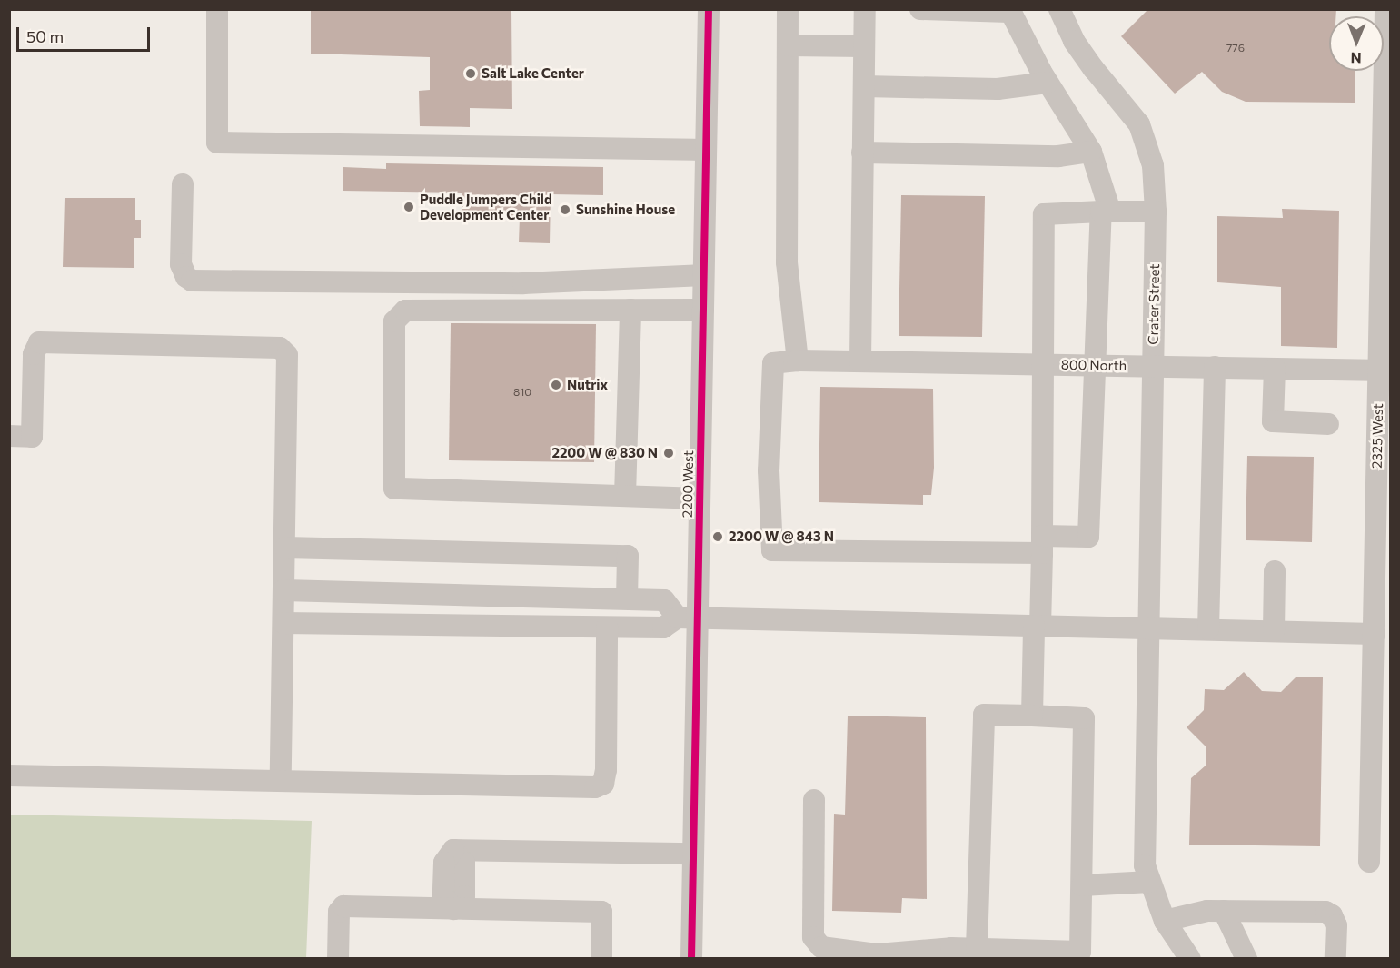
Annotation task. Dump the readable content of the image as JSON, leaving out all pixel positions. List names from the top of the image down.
{
  "streets": {
    "street": [
      "Crater Street",
      "800 North",
      "2325 West",
      "2200 West"
    ]
  },
  "crossings": [
    ["Crater Street", "800 North"],
    ["800 North", "2325 West"]
  ],
  "places": [
    "Salt Lake Center",
    "Puddle Jumpers Child Development Center",
    "Sunshine House",
    "Nutrix",
    "2200 W @ 830 N",
    "2200 W @ 843 N"
  ],
  "house_numbers": ["776", "810"],
  "scale_bar": "50 m",
  "north": "bottom"
}
